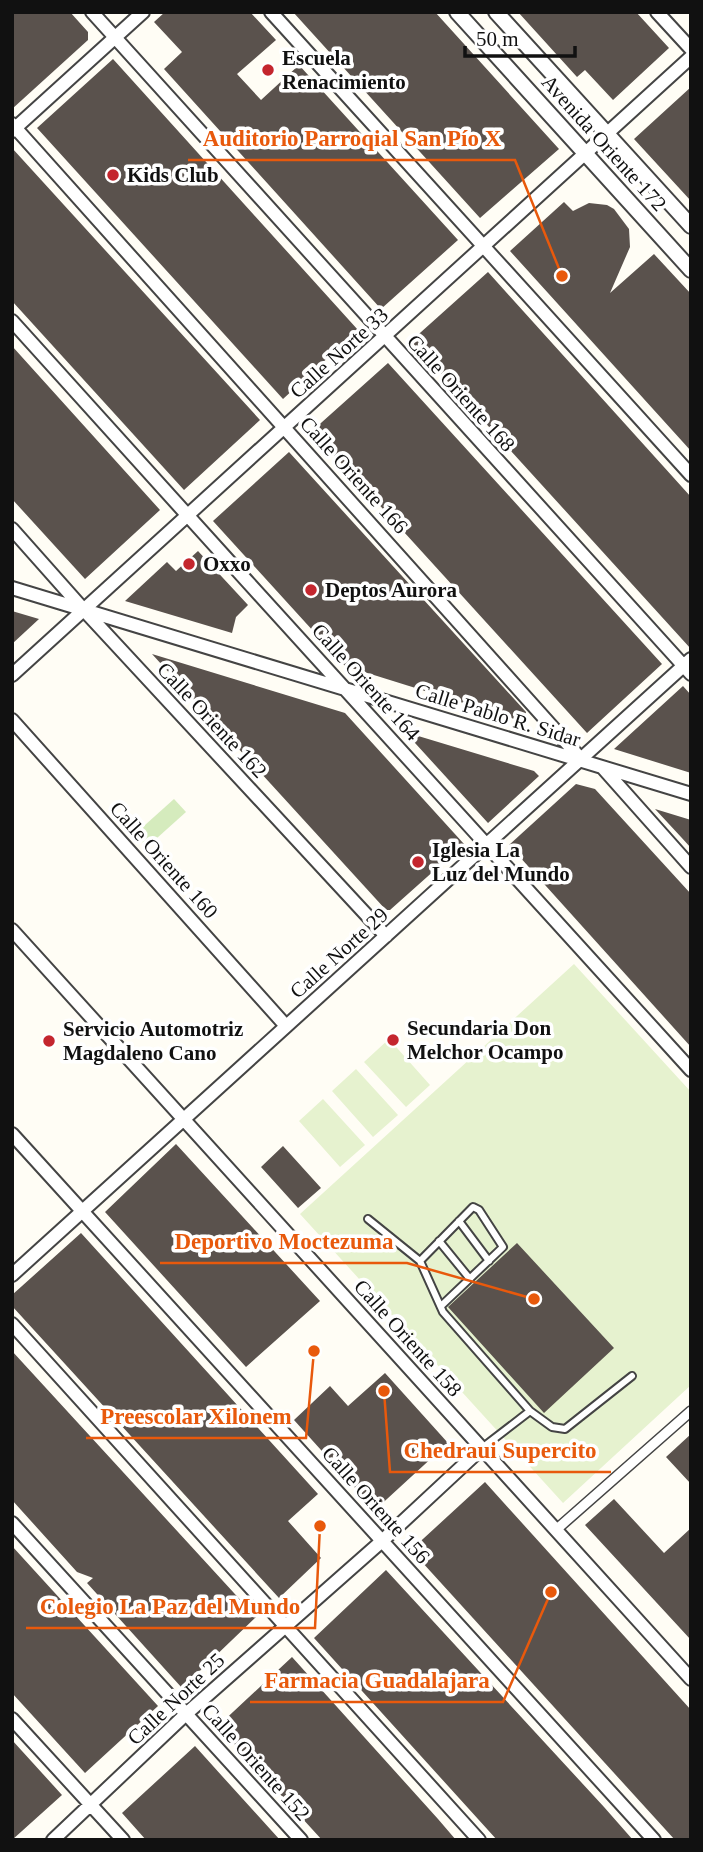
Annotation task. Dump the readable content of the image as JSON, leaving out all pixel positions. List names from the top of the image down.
{
  "streets": {
    "street": [
      "Avenida Oriente 172",
      "Calle Norte 33",
      "Calle Oriente 168",
      "Calle Oriente 166",
      "Calle Oriente 164",
      "Calle Pablo R. Sidar",
      "Calle Oriente 162",
      "Calle Oriente 160",
      "Calle Norte 29",
      "Calle Oriente 158",
      "Calle Oriente 156",
      "Calle Norte 25",
      "Calle Oriente 152"
    ]
  },
  "crossings": [
    ["Avenida Oriente 172", "Calle Norte 33"],
    ["Calle Norte 33", "Calle Oriente 168"],
    ["Calle Norte 33", "Calle Oriente 166"],
    ["Calle Norte 33", "Calle Oriente 164"],
    ["Calle Norte 33", "Calle Pablo R. Sidar"],
    ["Calle Norte 33", "Calle Oriente 162"],
    ["Calle Oriente 168", "Calle Norte 29"],
    ["Calle Oriente 166", "Calle Pablo R. Sidar"],
    ["Calle Oriente 166", "Calle Norte 29"],
    ["Calle Oriente 164", "Calle Pablo R. Sidar"],
    ["Calle Oriente 164", "Calle Norte 29"],
    ["Calle Pablo R. Sidar", "Calle Oriente 162"],
    ["Calle Pablo R. Sidar", "Calle Norte 29"],
    ["Calle Oriente 162", "Calle Norte 29"],
    ["Calle Oriente 160", "Calle Norte 29"],
    ["Calle Norte 29", "Calle Oriente 158"],
    ["Calle Norte 29", "Calle Oriente 156"],
    ["Calle Oriente 158", "Calle Norte 25"],
    ["Calle Oriente 156", "Calle Norte 25"],
    ["Calle Norte 25", "Calle Oriente 152"]
  ],
  "places": [
    "Escuela Renacimiento",
    "Kids Club",
    "Auditorio Parroqial San Pío X",
    "Oxxo",
    "Deptos Aurora",
    "Iglesia La Luz del Mundo",
    "Secundaria Don Melchor Ocampo",
    "Servicio Automotriz Magdaleno Cano",
    "Deportivo Moctezuma",
    "Preescolar Xilonem",
    "Chedraui Supercito",
    "Colegio La Paz del Mundo",
    "Farmacia Guadalajara"
  ],
  "scale_bar": "50 m"
}
